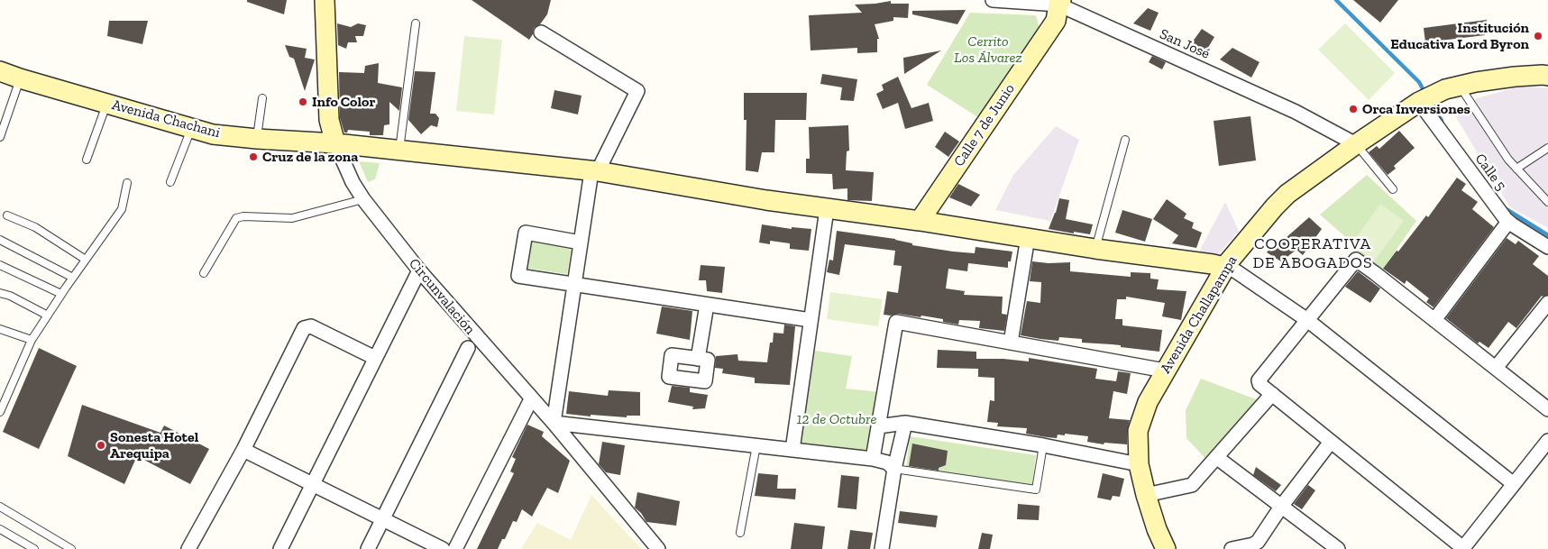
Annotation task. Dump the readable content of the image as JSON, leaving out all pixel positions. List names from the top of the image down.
{
  "streets": {
    "street": [
      "San José",
      "Avenida Chachani",
      "Calle 7 de Junio",
      "Calle 5",
      "Circunvalación",
      "Avenida Challapampa"
    ]
  },
  "crossings": [
    ["San José", "Calle 7 de Junio"],
    ["San José", "Avenida Challapampa"],
    ["Avenida Chachani", "Calle 7 de Junio"],
    ["Avenida Chachani", "Circunvalación"],
    ["Avenida Chachani", "Avenida Challapampa"],
    ["Calle 5", "Avenida Challapampa"]
  ],
  "districts": ["COOPERATIVA DE ABOGADOS"],
  "parks": ["Cerrito Los Álvarez", "12 de Octubre"],
  "places": [
    "Institución Educativa Lord Byron",
    "Info Color",
    "Orca Inversiones",
    "Cruz de la zona",
    "Sonesta Hotel Arequipa"
  ]
}
